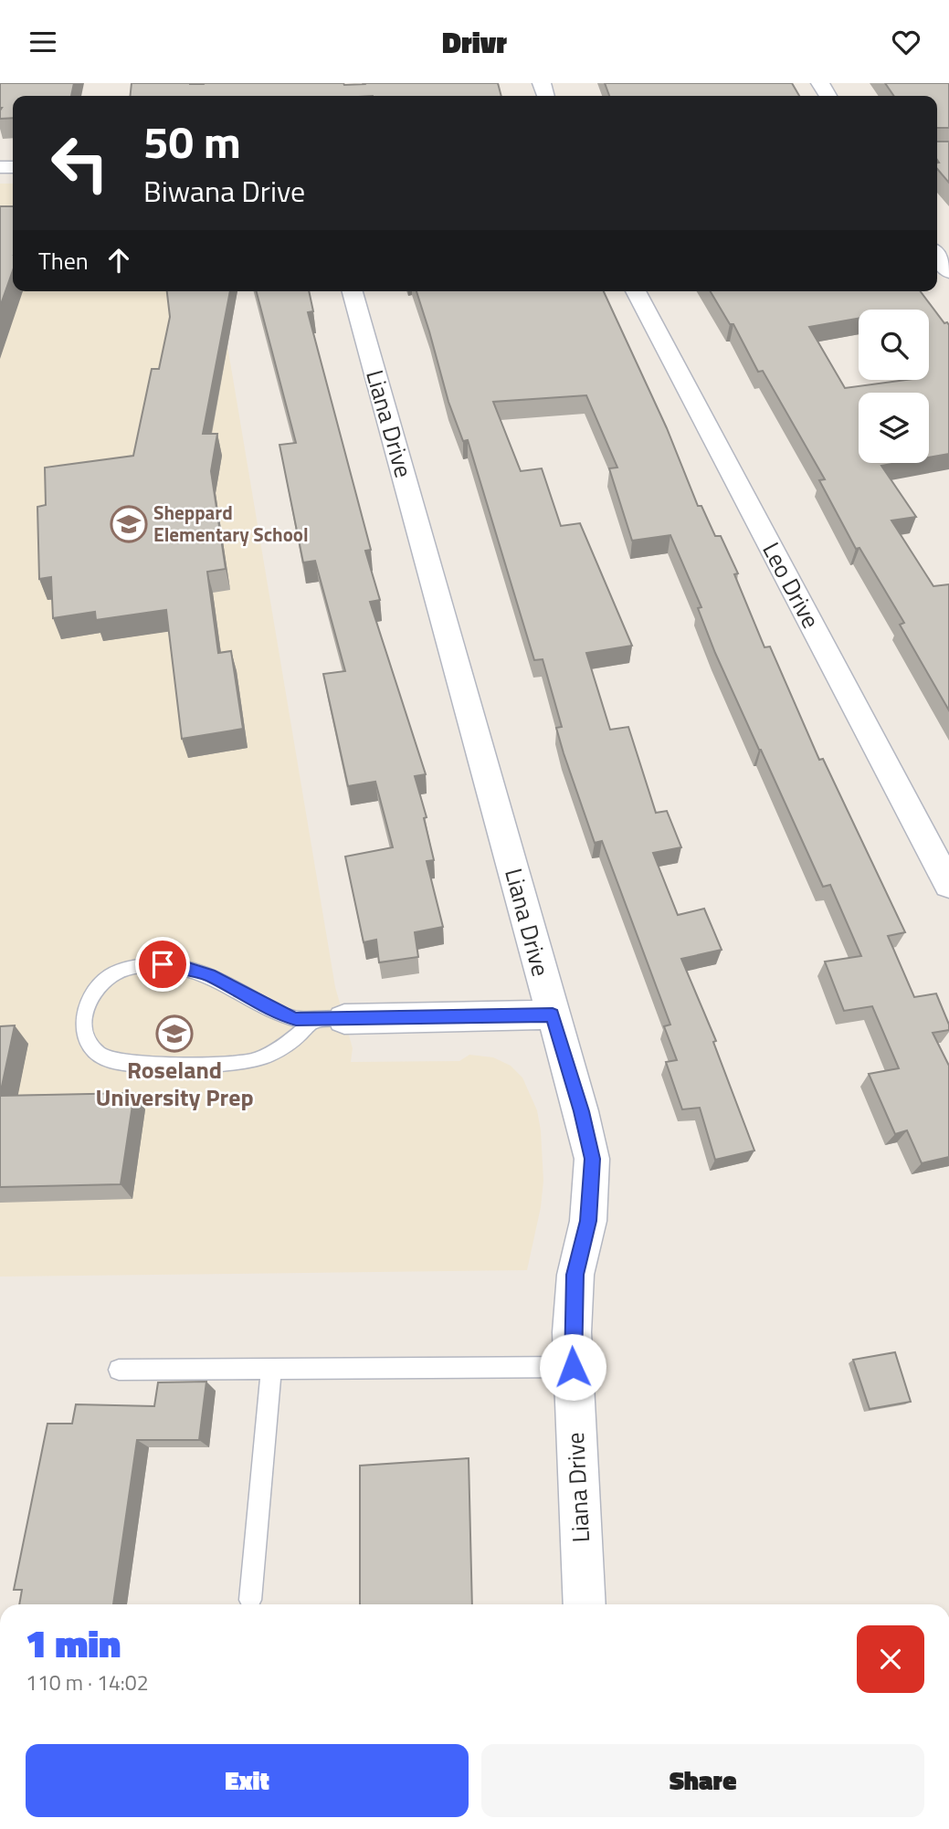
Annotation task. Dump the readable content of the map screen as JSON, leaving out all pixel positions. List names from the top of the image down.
{
  "streets": {
    "street": ["Liana Drive", "Leo Drive"]
  },
  "places": {
    "school or university": ["Sheppard Elementary School", "Roseland University Prep"]
  },
  "page": {
    "header": "Drivr",
    "turn": ["50 m", "Biwana Drive"],
    "then": "Then",
    "heading": ["1 min", "110 m · 14:02"],
    "buttons": ["Exit", "Share"]
  }
}
